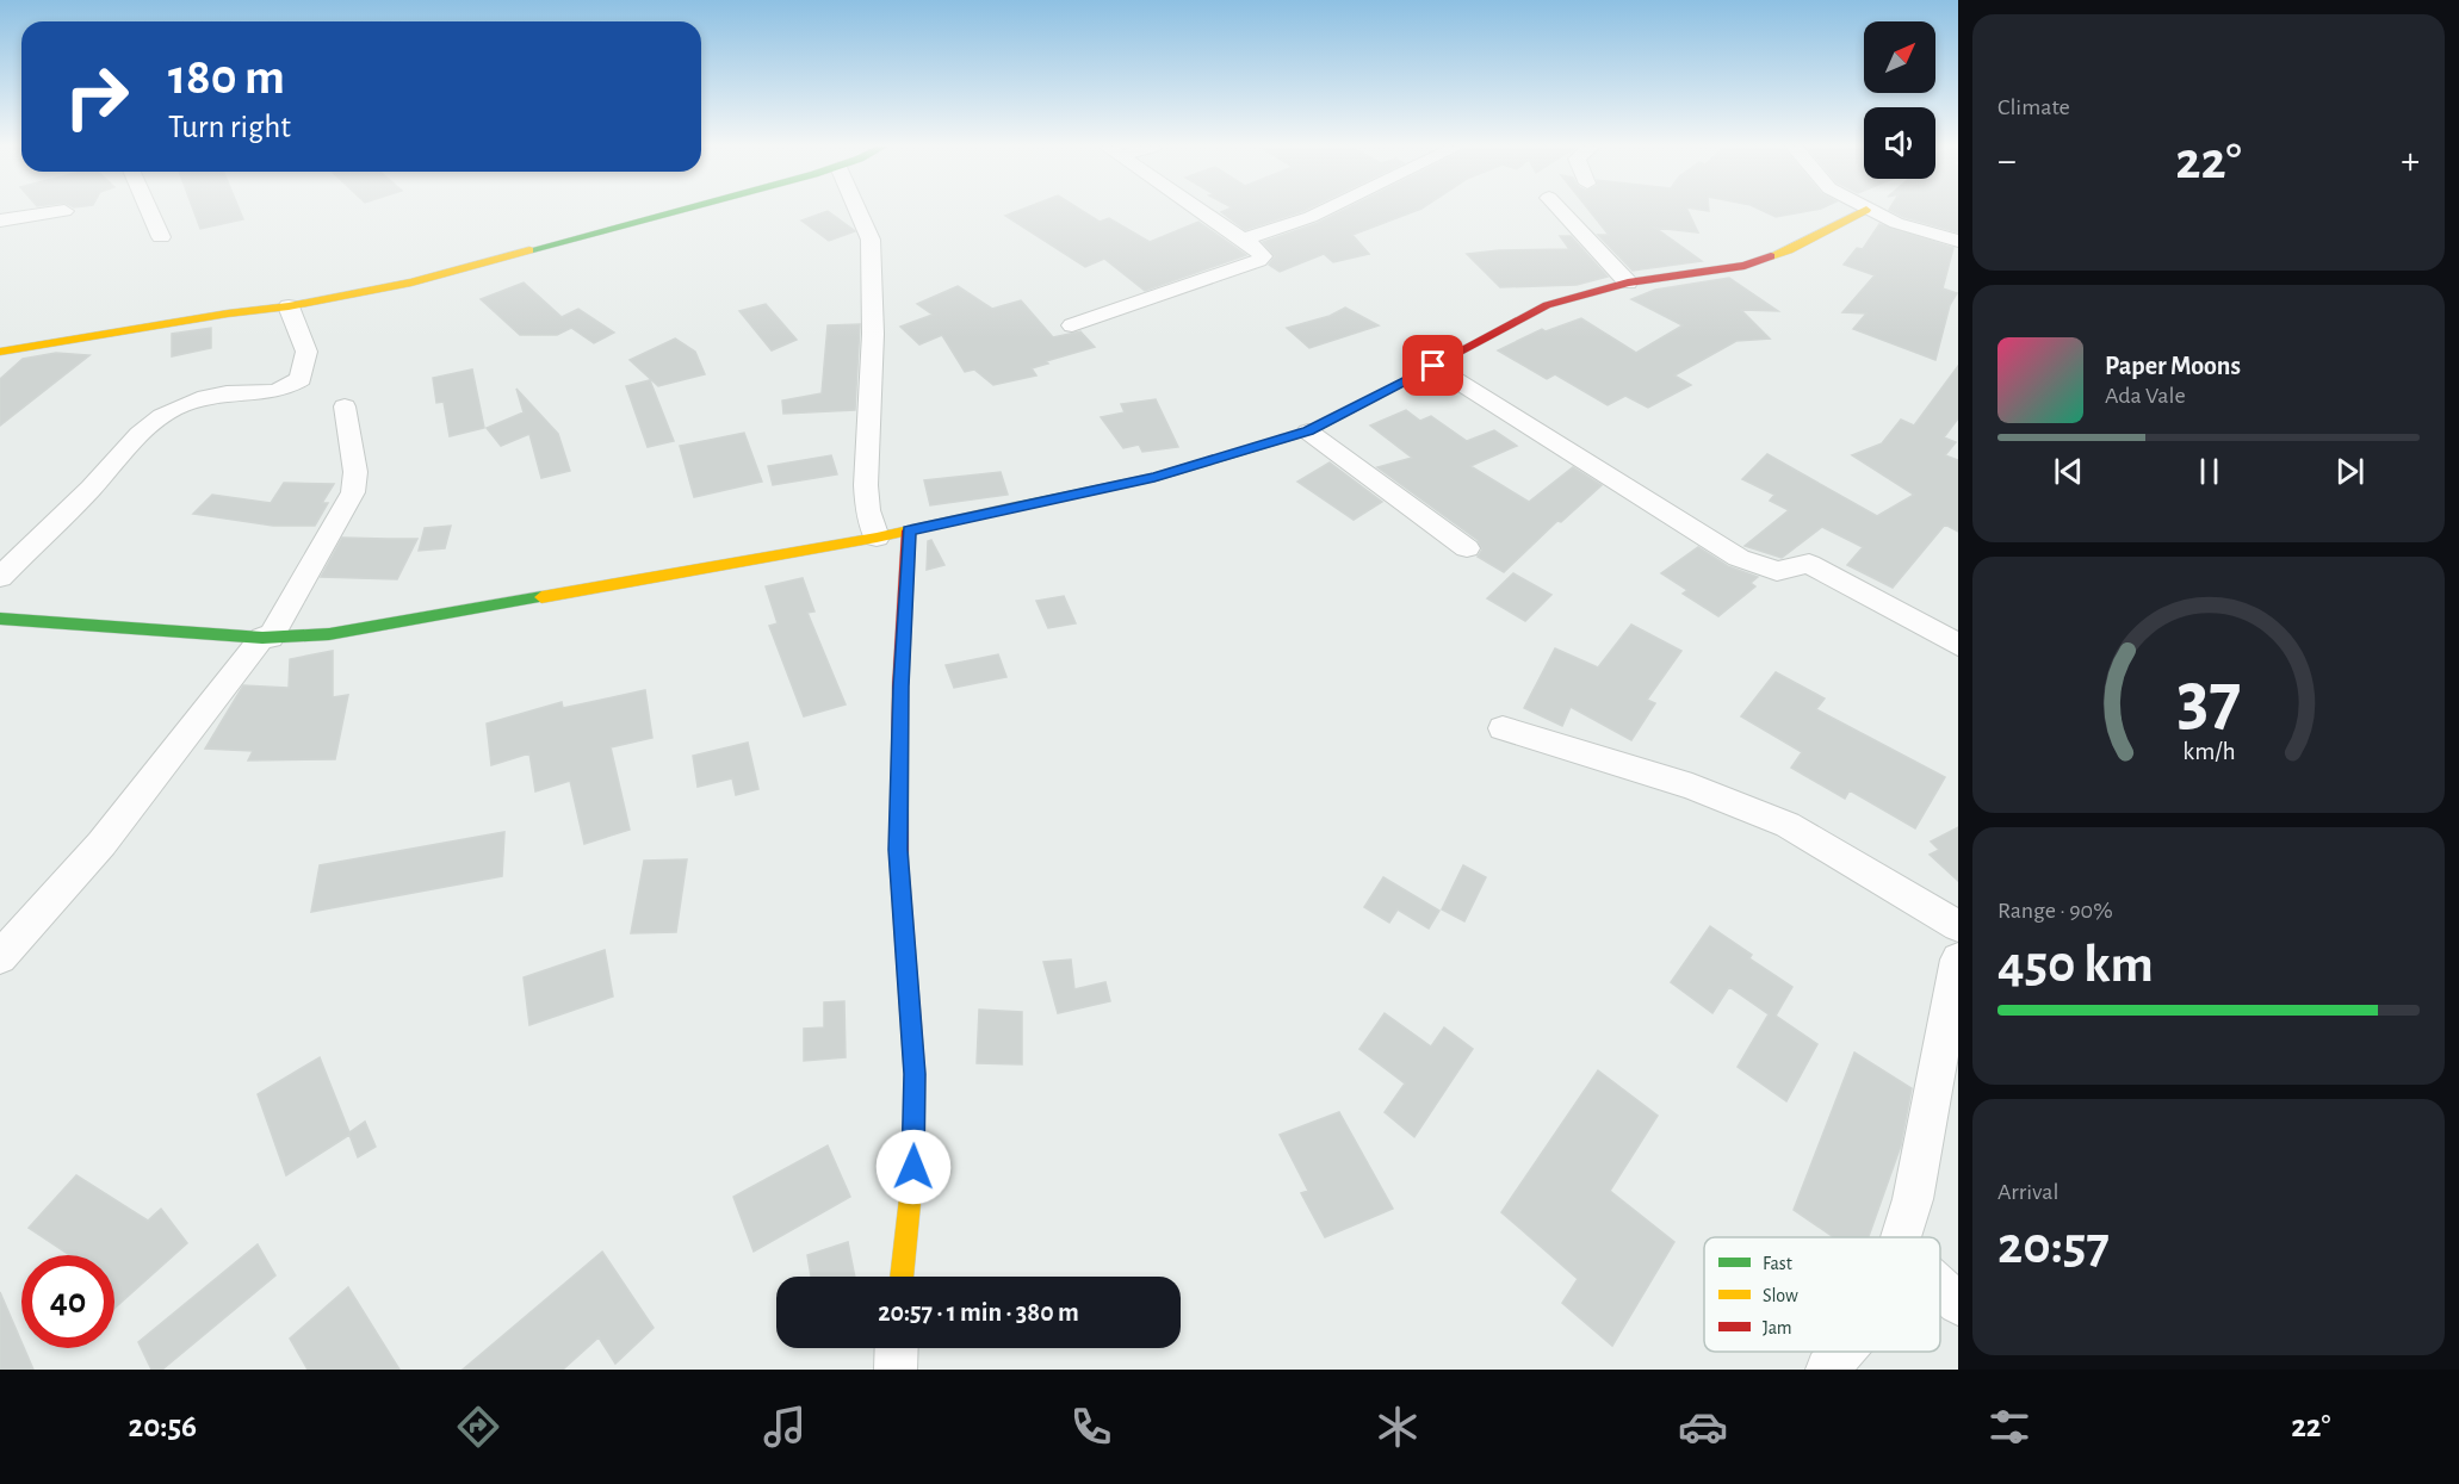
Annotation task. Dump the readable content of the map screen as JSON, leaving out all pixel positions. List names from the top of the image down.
{
  "legend": ["Fast", "Slow", "Jam"],
  "north": "top right",
  "page": {
    "tile": [
      "Climate",
      ["Range · 90%", "450 km"],
      ["Arrival", "20:57"]
    ],
    "turn": ["180 m", "Turn right"],
    "heat": ["−", "22°", "+"],
    "song": ["Paper Moons", "Ada Vale"],
    "limit": "40",
    "trip": "20:57 · 1 min · 380 m",
    "tabs": ["20:56", "22°"],
    "gauge": ["37", "km/h"]
  }
}
